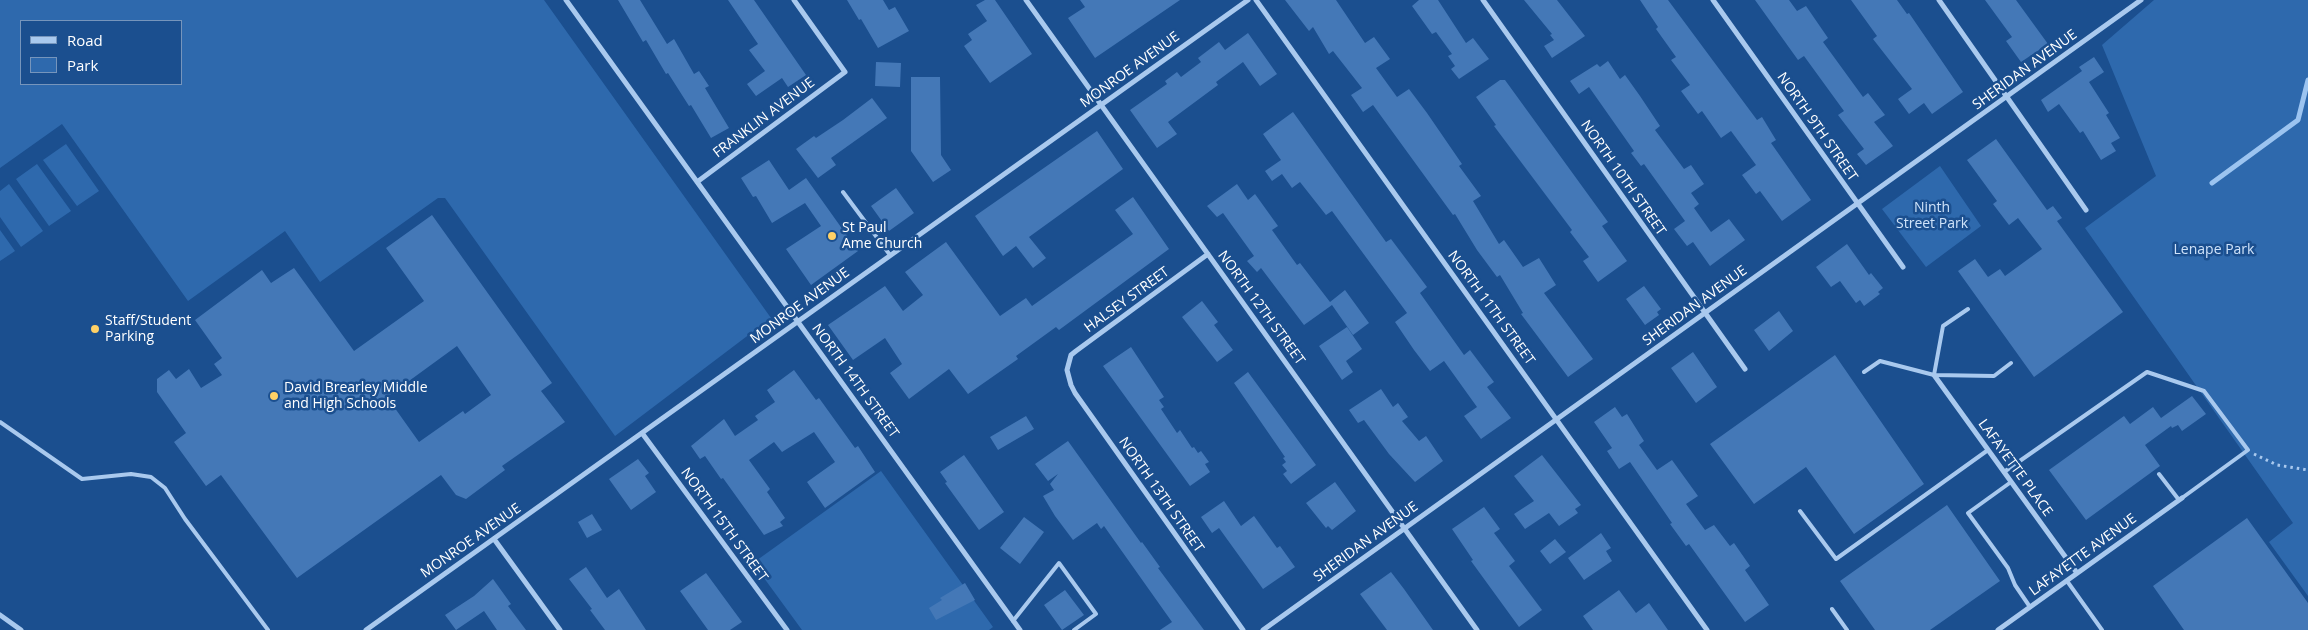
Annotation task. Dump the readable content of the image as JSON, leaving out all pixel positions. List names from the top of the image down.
{
  "streets": {
    "street": [
      "MONROE AVENUE",
      "SHERIDAN AVENUE",
      "FRANKLIN AVENUE",
      "NORTH 9TH STREET",
      "NORTH 10TH STREET",
      "HALSEY STREET",
      "NORTH 12TH STREET",
      "NORTH 11TH STREET",
      "NORTH 14TH STREET",
      "LAFAYETTE PLACE",
      "NORTH 13TH STREET",
      "NORTH 15TH STREET",
      "LAFAYETTE AVENUE"
    ]
  },
  "crossings": [
    ["MONROE AVENUE", "NORTH 12TH STREET"],
    ["MONROE AVENUE", "NORTH 14TH STREET"],
    ["MONROE AVENUE", "NORTH 15TH STREET"],
    ["SHERIDAN AVENUE", "NORTH 9TH STREET"],
    ["SHERIDAN AVENUE", "NORTH 10TH STREET"],
    ["SHERIDAN AVENUE", "NORTH 12TH STREET"],
    ["SHERIDAN AVENUE", "NORTH 11TH STREET"],
    ["FRANKLIN AVENUE", "NORTH 14TH STREET"],
    ["HALSEY STREET", "NORTH 12TH STREET"],
    ["HALSEY STREET", "NORTH 13TH STREET"],
    ["LAFAYETTE PLACE", "LAFAYETTE AVENUE"]
  ],
  "parks": ["Ninth Street Park", "Lenape Park"],
  "places": ["St Paul Ame Church", "Staff/Student Parking", "David Brearley Middle and High Schools"],
  "legend": ["Road", "Park"]
}
